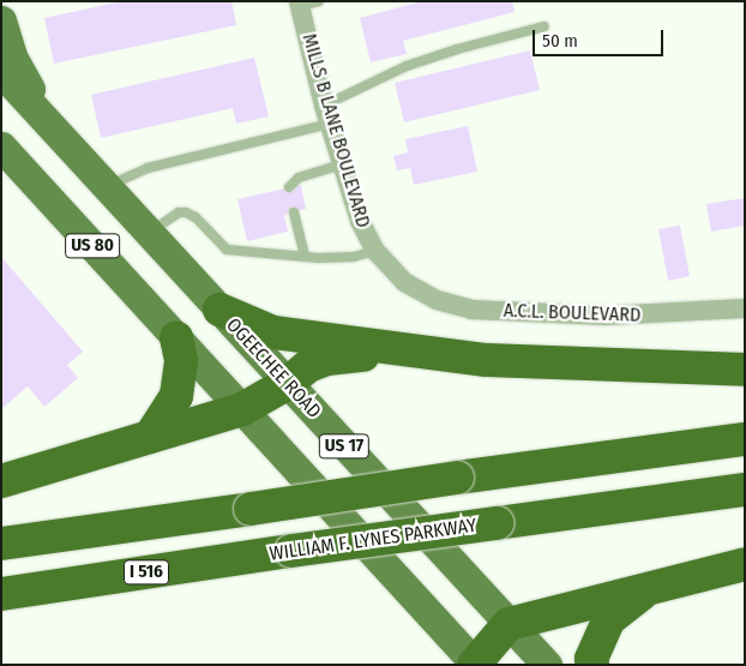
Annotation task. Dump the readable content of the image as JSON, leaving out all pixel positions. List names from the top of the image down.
{
  "streets": {
    "highway": ["WILLIAM F. LYNES PARKWAY", "I 516"],
    "main road": ["US 80", "OGEECHEE ROAD", "US 17"],
    "street": ["MILLS B LANE BOULEVARD", "A.C.L. BOULEVARD"]
  },
  "crossings": [
    ["MILLS B LANE BOULEVARD", "A.C.L. BOULEVARD"]
  ],
  "scale_bar": "50 m"
}
